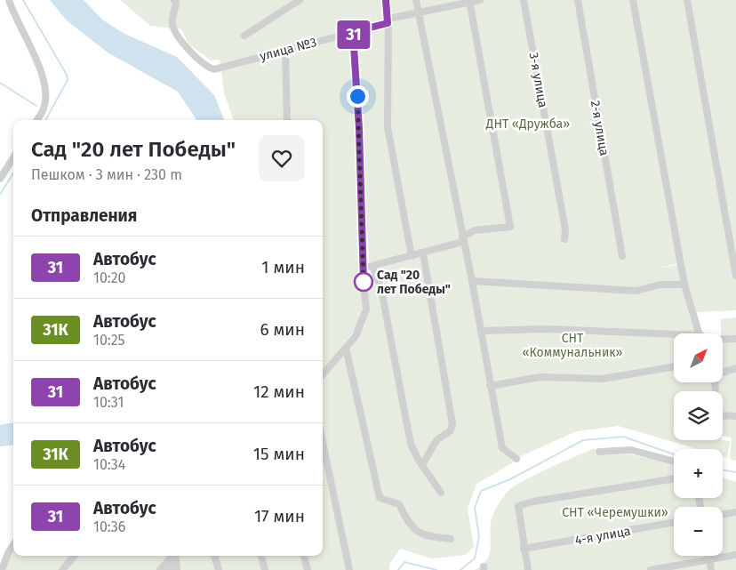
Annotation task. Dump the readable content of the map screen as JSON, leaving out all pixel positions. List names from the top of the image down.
{
  "streets": {
    "street": [
      "улица №3",
      "3-я улица",
      "2-я улица",
      "4-я улица"
    ]
  },
  "parks": ["ДНТ «Дружба»", "СНТ «Коммунальник»", "СНТ «Черемушки»"],
  "places": ["Сад \"20 лет Победы\""],
  "lines": ["bus line 31"],
  "north": "top right",
  "page": {
    "on_map": "31",
    "heading": [
      ["Сад \"20 лет Победы\"", "Пешком · 3 мин · 230 m"],
      "Отправления"
    ],
    "list": [
      {
        "mark": "31",
        "name": "Автобус",
        "note": "10:20",
        "value": "1 мин"
      },
      {
        "mark": "31К",
        "name": "Автобус",
        "note": "10:25",
        "value": "6 мин"
      },
      {
        "mark": "31",
        "name": "Автобус",
        "note": "10:31",
        "value": "12 мин"
      },
      {
        "mark": "31К",
        "name": "Автобус",
        "note": "10:34",
        "value": "15 мин"
      },
      {
        "mark": "31",
        "name": "Автобус",
        "note": "10:36",
        "value": "17 мин"
      }
    ],
    "map_buttons": ["+", "−"]
  }
}
